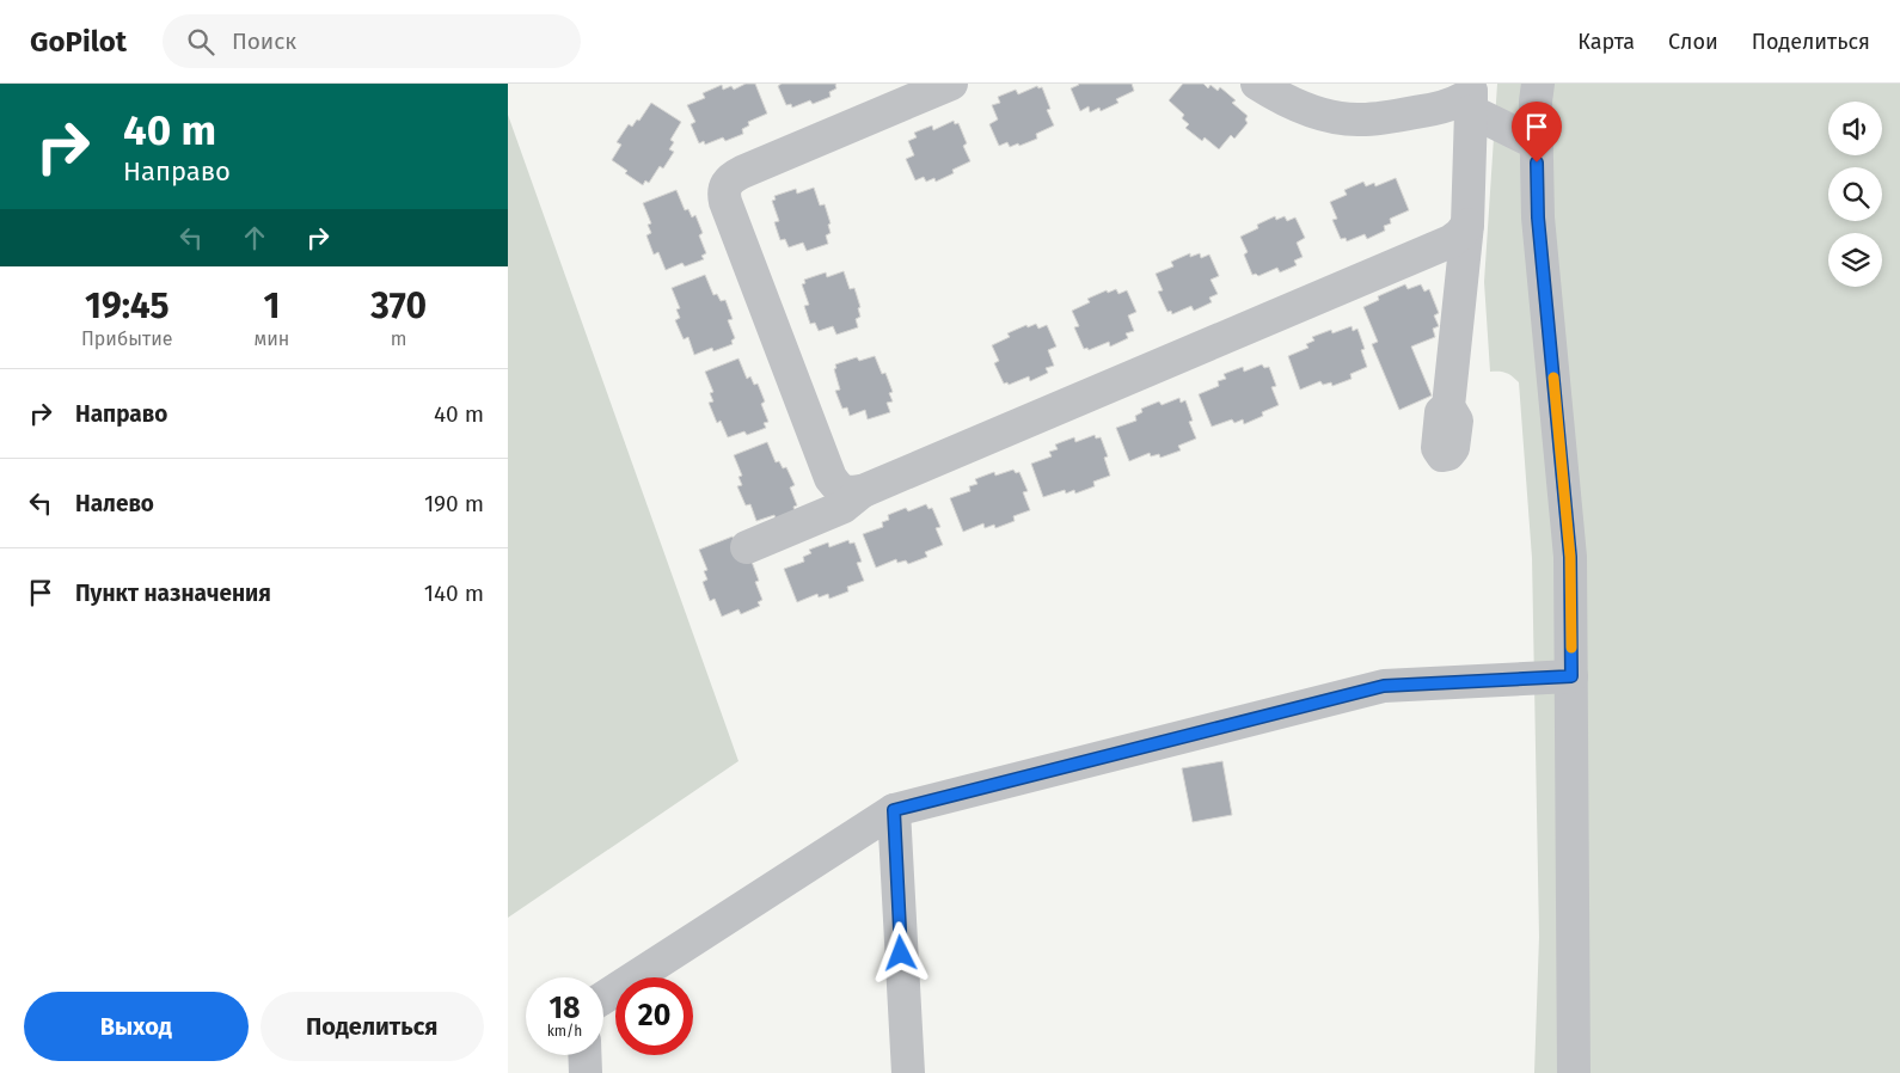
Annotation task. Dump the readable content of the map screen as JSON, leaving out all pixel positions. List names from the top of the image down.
{
  "page": {
    "header": "GoPilot",
    "search": "Поиск",
    "nav": ["Карта", "Слои", "Поделиться"],
    "turn": ["40 m", "Направо"],
    "eta": [
      "19:45",
      "Прибытие",
      "1",
      "мин",
      "370",
      "m"
    ],
    "list": [
      {
        "name": "Направо",
        "value": "40 m"
      },
      {
        "name": "Налево",
        "value": "190 m"
      },
      {
        "name": "Пункт назначения",
        "value": "140 m"
      }
    ],
    "speed": "18 km/h",
    "limit": "20",
    "buttons": ["Выход", "Поделиться"]
  }
}
